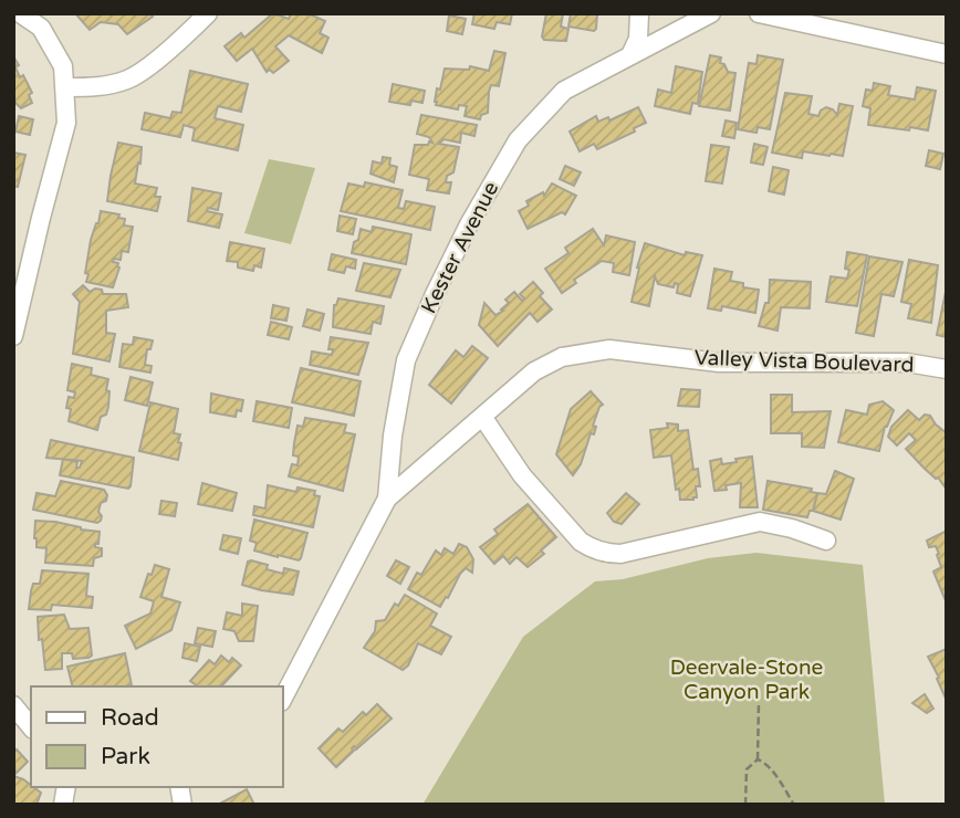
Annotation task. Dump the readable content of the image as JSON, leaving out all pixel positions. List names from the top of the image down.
{
  "streets": {
    "street": ["Kester Avenue", "Valley Vista Boulevard"]
  },
  "crossings": [
    ["Kester Avenue", "Valley Vista Boulevard"]
  ],
  "parks": ["Deervale-Stone Canyon Park"],
  "legend": ["Road", "Park"]
}
